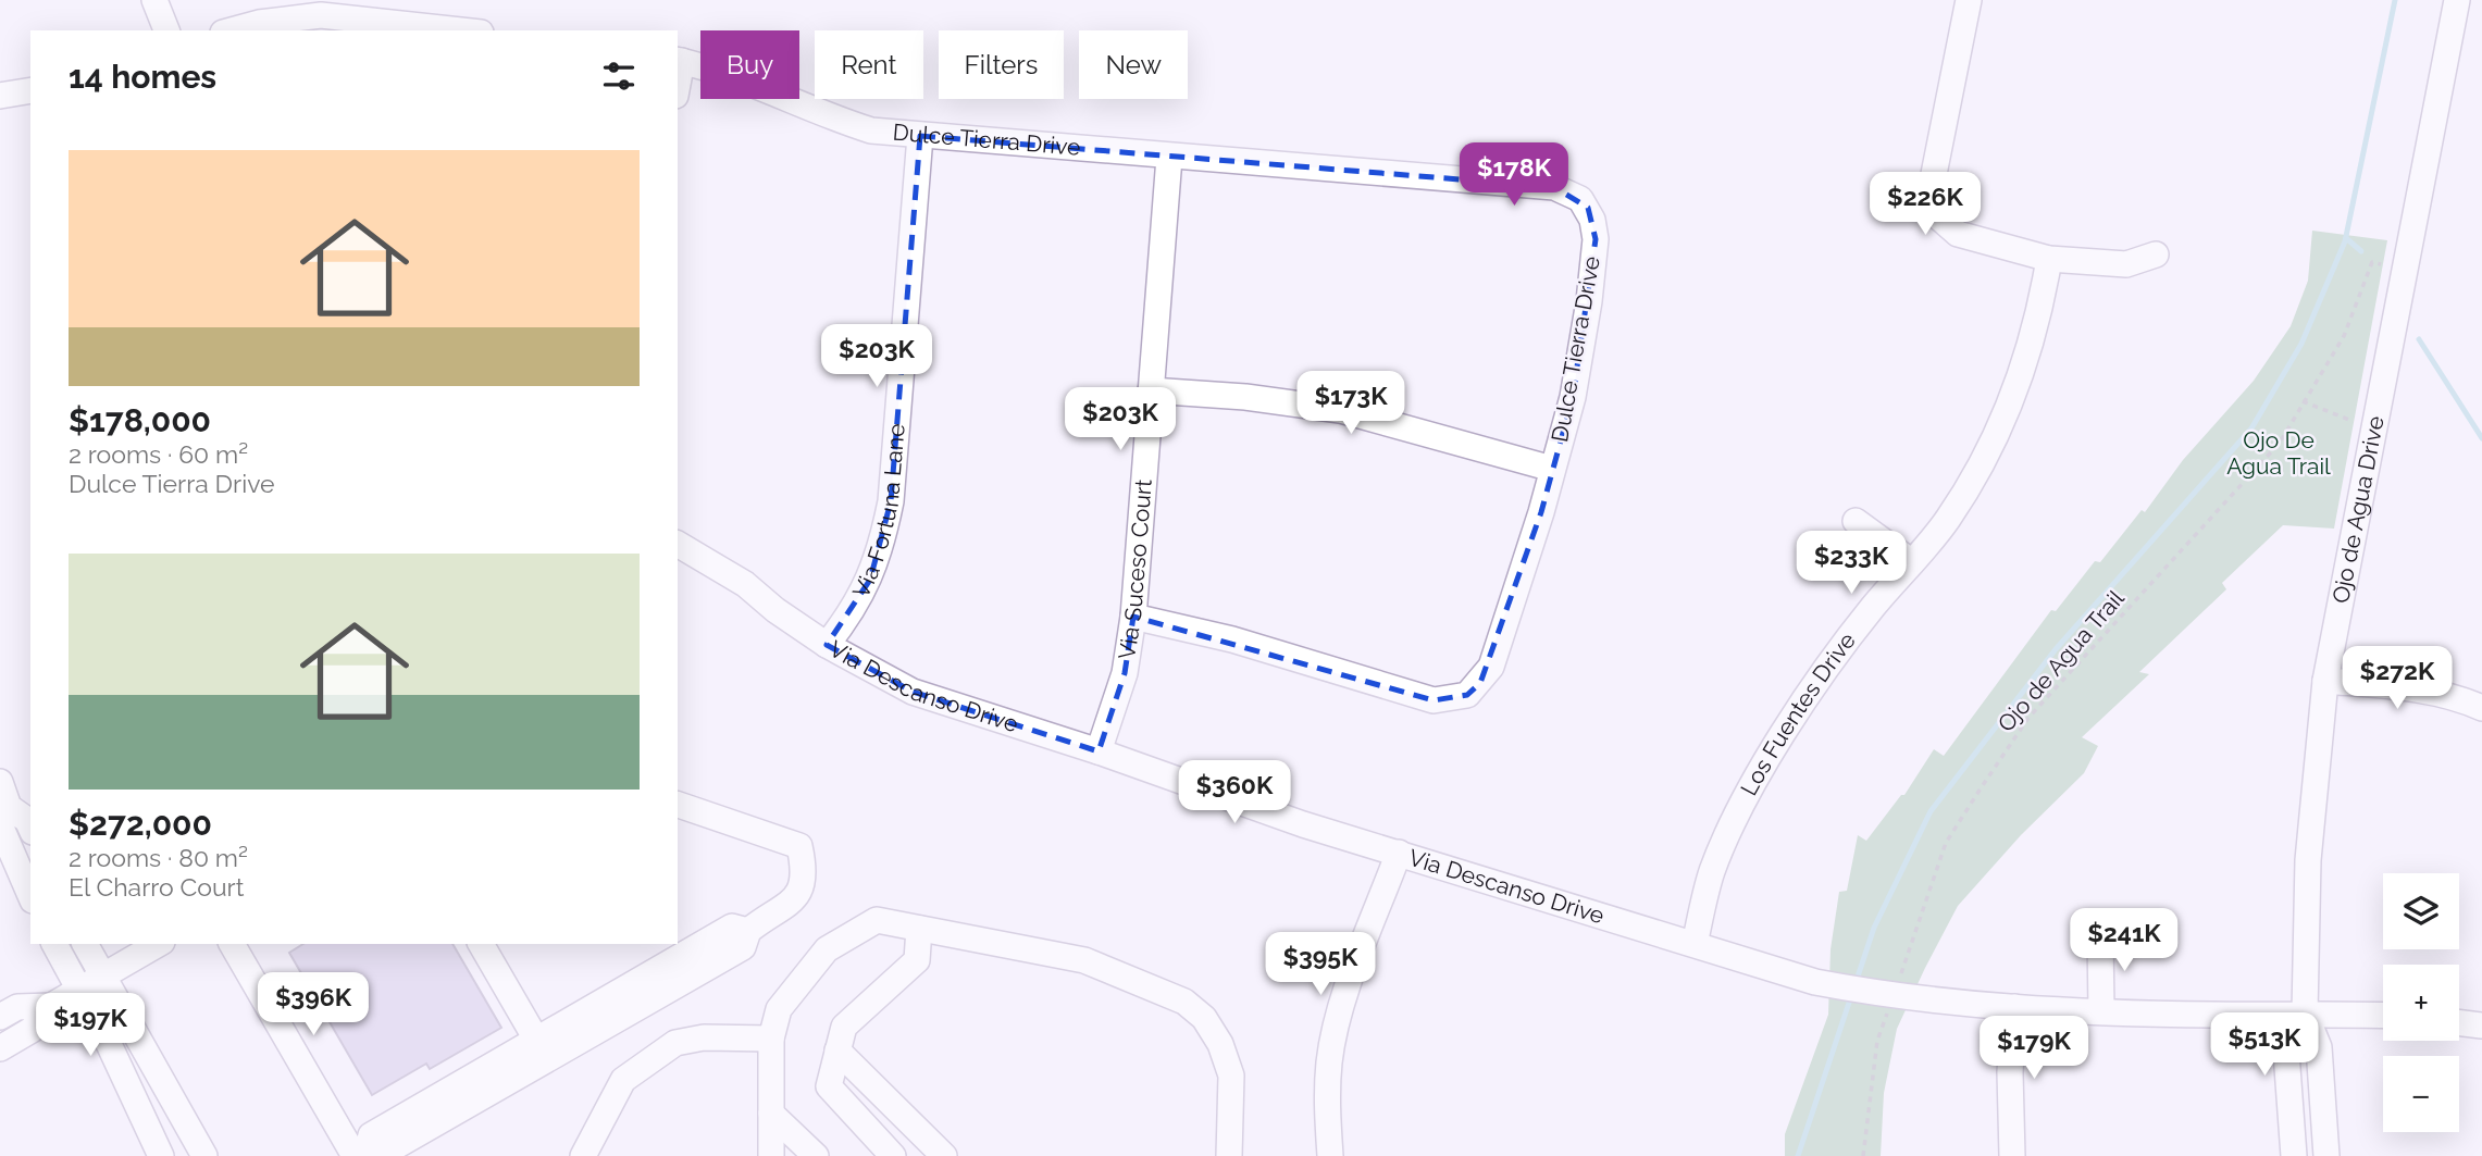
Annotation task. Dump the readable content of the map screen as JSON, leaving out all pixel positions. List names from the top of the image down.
{
  "streets": {
    "street": [
      "Dulce Tierra Drive",
      "Via Fortuna Lane",
      "Ojo de Agua Drive",
      "Via Suceso Court",
      "Via Descanso Drive",
      "Los Fuentes Drive"
    ],
    "path": ["Ojo de Agua Trail"]
  },
  "crossings": [
    ["Dulce Tierra Drive", "Via Fortuna Lane"],
    ["Dulce Tierra Drive", "Via Suceso Court"],
    ["Via Fortuna Lane", "Via Descanso Drive"],
    ["Ojo de Agua Drive", "Via Descanso Drive"],
    ["Via Suceso Court", "Via Descanso Drive"],
    ["Ojo de Agua Trail", "Via Descanso Drive"],
    ["Via Descanso Drive", "Los Fuentes Drive"]
  ],
  "parks": ["Ojo De Agua Trail"],
  "page": {
    "chip": [
      "Buy",
      "Rent",
      "Filters",
      "New"
    ],
    "heading": "14 homes",
    "list": [
      {
        "name": "$178,000",
        "note": "2 rooms · 60 m² · Dulce Tierra Drive"
      },
      {
        "name": "$272,000",
        "note": "2 rooms · 80 m² · El Charro Court"
      }
    ],
    "price": [
      "$178K",
      "$226K",
      "$203K",
      "$173K",
      "$203K",
      "$233K",
      "$272K",
      "$360K",
      "$241K",
      "$395K",
      "$396K",
      "$197K",
      "$513K",
      "$179K"
    ],
    "map_buttons": ["+", "−"]
  }
}
